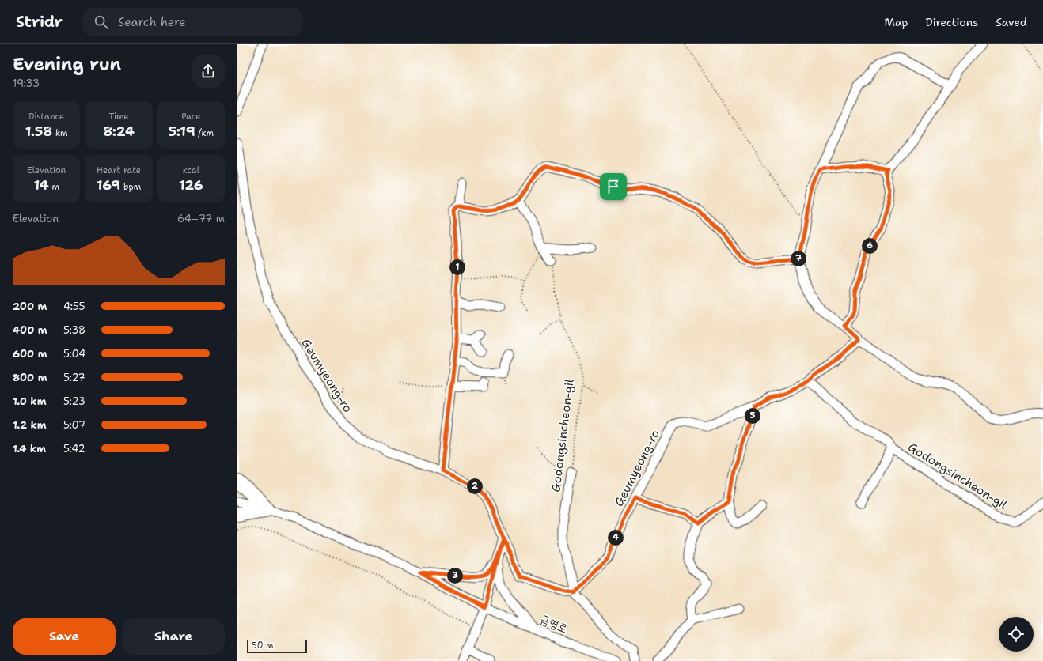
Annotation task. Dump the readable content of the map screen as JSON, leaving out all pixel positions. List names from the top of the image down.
{
  "streets": {
    "street": ["Geumyeong-ro", "Godongsincheon-gil", "금영로"]
  },
  "crossings": [
    ["Geumyeong-ro", "Godongsincheon-gil"]
  ],
  "scale_bar": "50 m",
  "page": {
    "header": "Stridr",
    "search": "Search here",
    "nav": ["Map", "Directions", "Saved"],
    "heading": ["Evening run", "19:33"],
    "stats": [
      ["Distance", "1.58 km"],
      ["Time", "8:24"],
      ["Pace", "5:19 /km"],
      ["Elevation", "14 m"],
      ["Heart rate", "169 bpm"],
      ["kcal", "126"]
    ],
    "chart": ["Elevation", "64–77 m"],
    "pins": [
      "6",
      "7",
      "1",
      "5",
      "2",
      "4",
      "3"
    ],
    "list": [
      {
        "name": "200 m",
        "note": "4:55"
      },
      {
        "name": "400 m",
        "note": "5:38"
      },
      {
        "name": "600 m",
        "note": "5:04"
      },
      {
        "name": "800 m",
        "note": "5:27"
      },
      {
        "name": "1.0 km",
        "note": "5:23"
      },
      {
        "name": "1.2 km",
        "note": "5:07"
      },
      {
        "name": "1.4 km",
        "note": "5:42"
      }
    ],
    "buttons": ["Save", "Share"],
    "scale": "50 m"
  }
}
